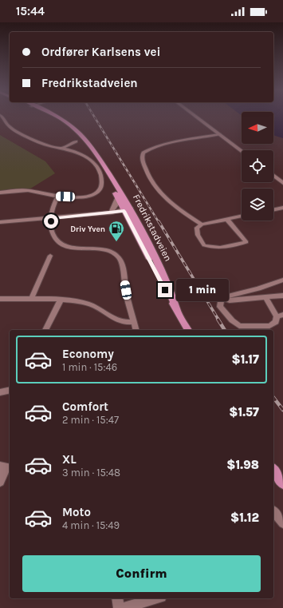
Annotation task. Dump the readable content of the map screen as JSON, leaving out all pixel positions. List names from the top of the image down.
{
  "streets": {
    "main road": ["Fredrikstadveien"]
  },
  "places": {
    "fuel station": ["Driv Yven"]
  },
  "north": "left",
  "page": {
    "status": "15:44",
    "banner": ["Ordfører Karlsens vei", "Fredrikstadveien"],
    "bubble": "1 min",
    "list": [
      {
        "name": "Economy",
        "note": "1 min · 15:46",
        "value": "$1.17"
      },
      {
        "name": "Comfort",
        "note": "2 min · 15:47",
        "value": "$1.57"
      },
      {
        "name": "XL",
        "note": "3 min · 15:48",
        "value": "$1.98"
      },
      {
        "name": "Moto",
        "note": "4 min · 15:49",
        "value": "$1.12"
      }
    ],
    "buttons": "Confirm"
  }
}
